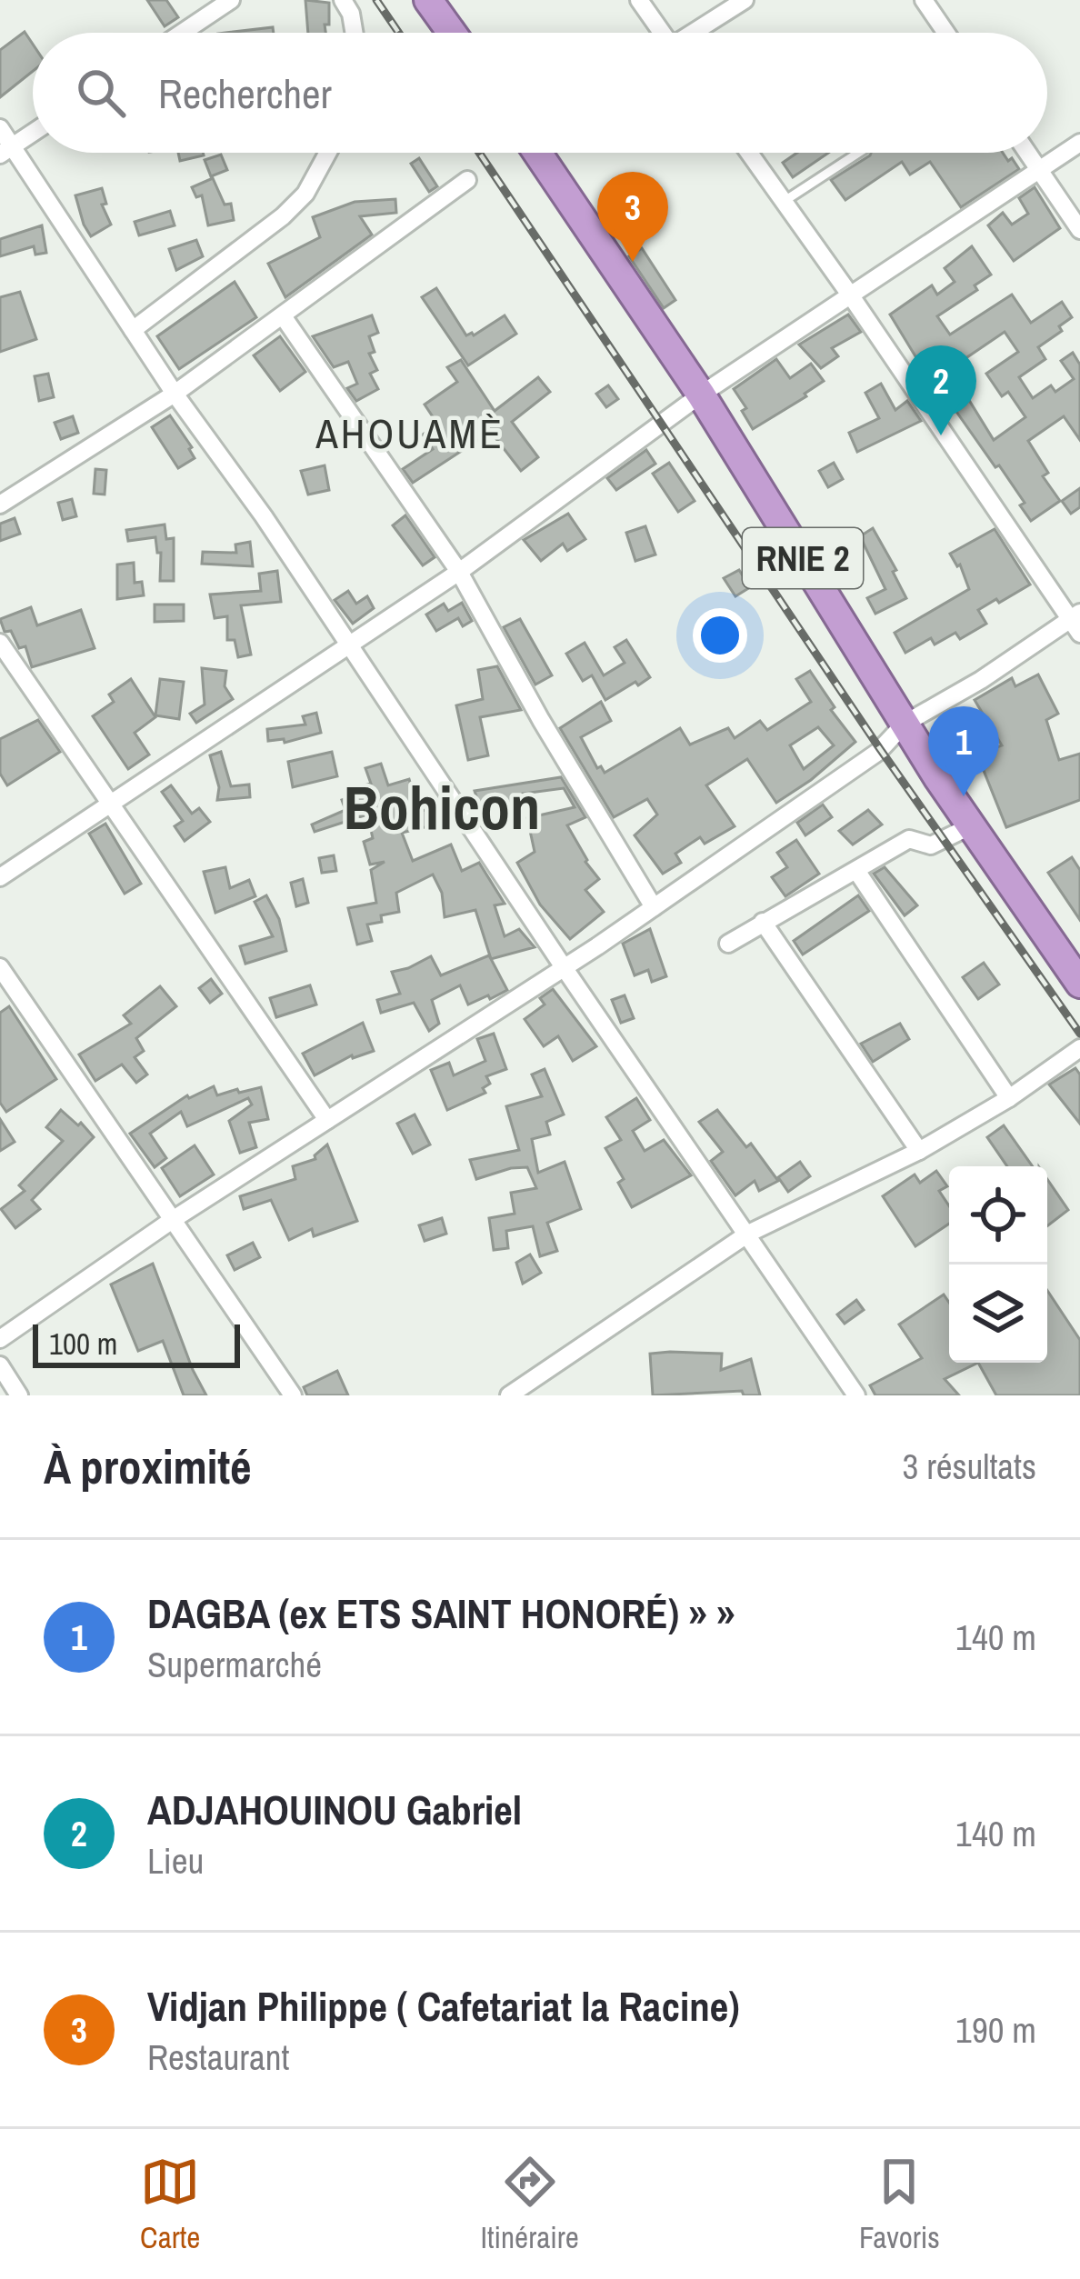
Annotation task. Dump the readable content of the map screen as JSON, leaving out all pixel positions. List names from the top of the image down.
{
  "streets": {
    "highway": ["RNIE 2"]
  },
  "districts": ["AHOUAMÈ", "Bohicon"],
  "scale_bar": "100 m",
  "page": {
    "search": "Rechercher",
    "pins": ["3", "2", "1"],
    "scale": "100 m",
    "heading": ["À proximité", "3 résultats"],
    "list": [
      {
        "mark": "1",
        "name": "DAGBA (ex ETS SAINT HONORÉ) » »",
        "note": "Supermarché",
        "value": "140 m"
      },
      {
        "mark": "2",
        "name": "ADJAHOUINOU Gabriel",
        "note": "Lieu",
        "value": "140 m"
      },
      {
        "mark": "3",
        "name": "Vidjan Philippe ( Cafetariat la Racine)",
        "note": "Restaurant",
        "value": "190 m"
      }
    ],
    "nav": ["Carte", "Itinéraire", "Favoris"]
  }
}
